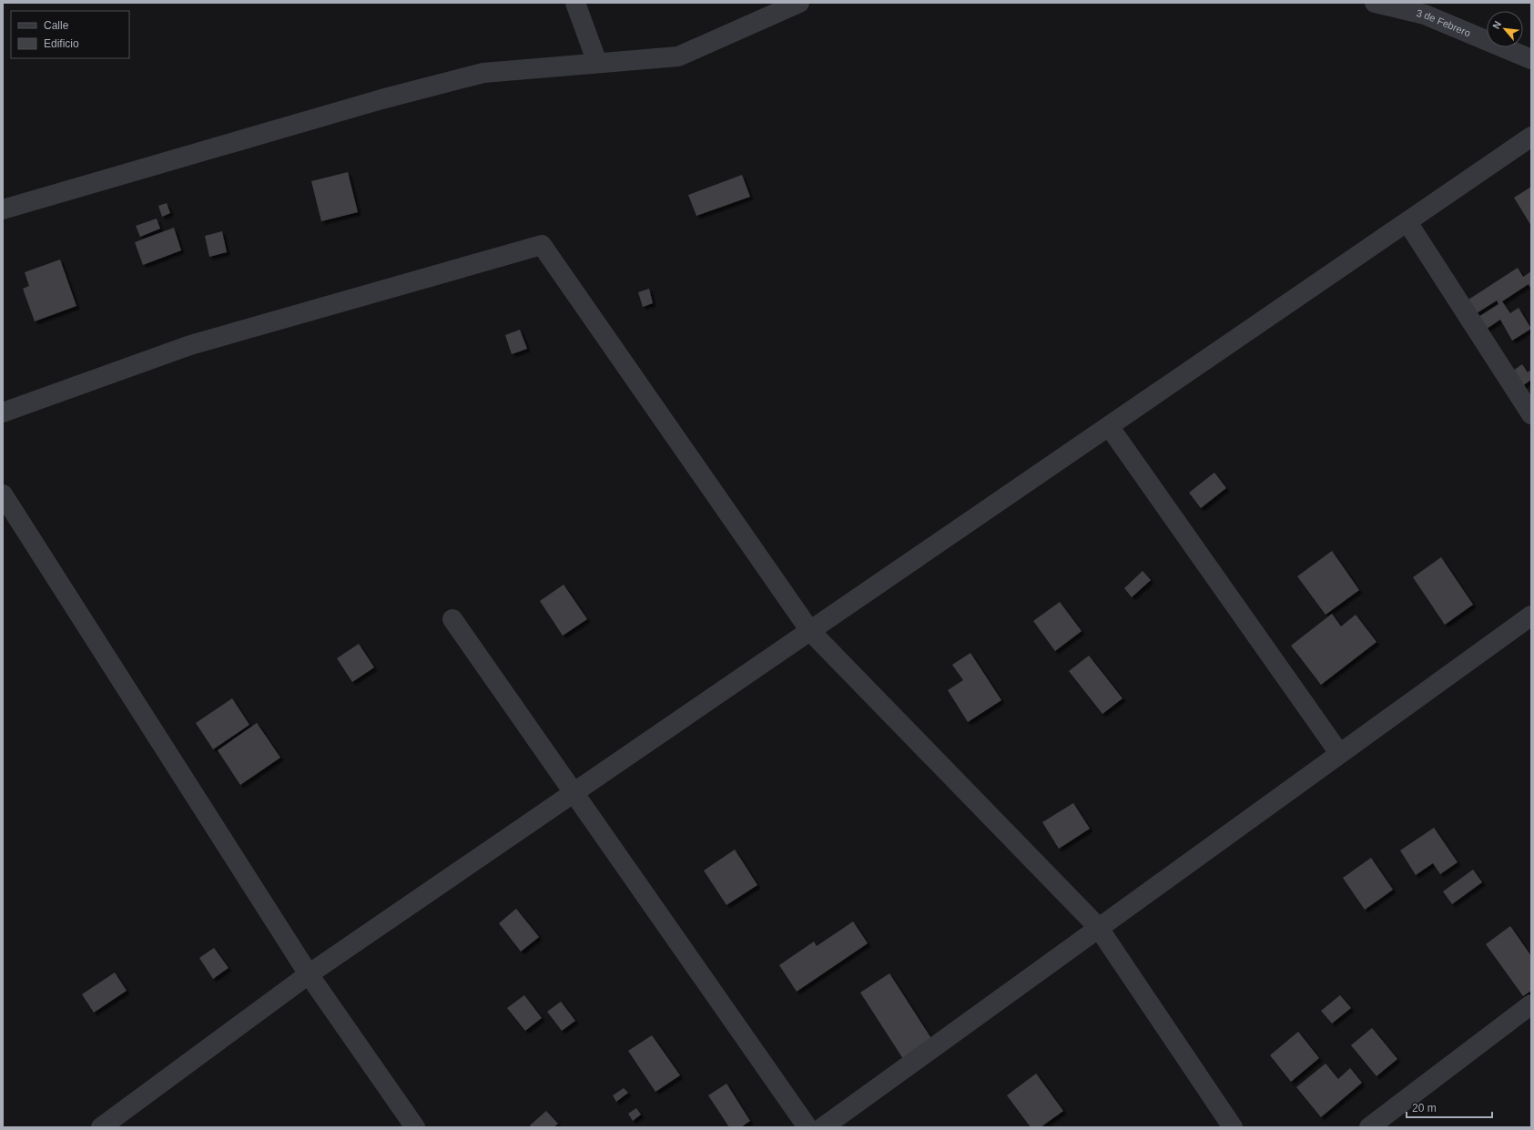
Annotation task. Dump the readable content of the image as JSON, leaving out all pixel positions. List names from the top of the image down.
{
  "streets": {
    "street": ["3 de Febrero"]
  },
  "legend": ["Calle", "Edificio"],
  "scale_bar": "20 m",
  "north": "top left"
}
